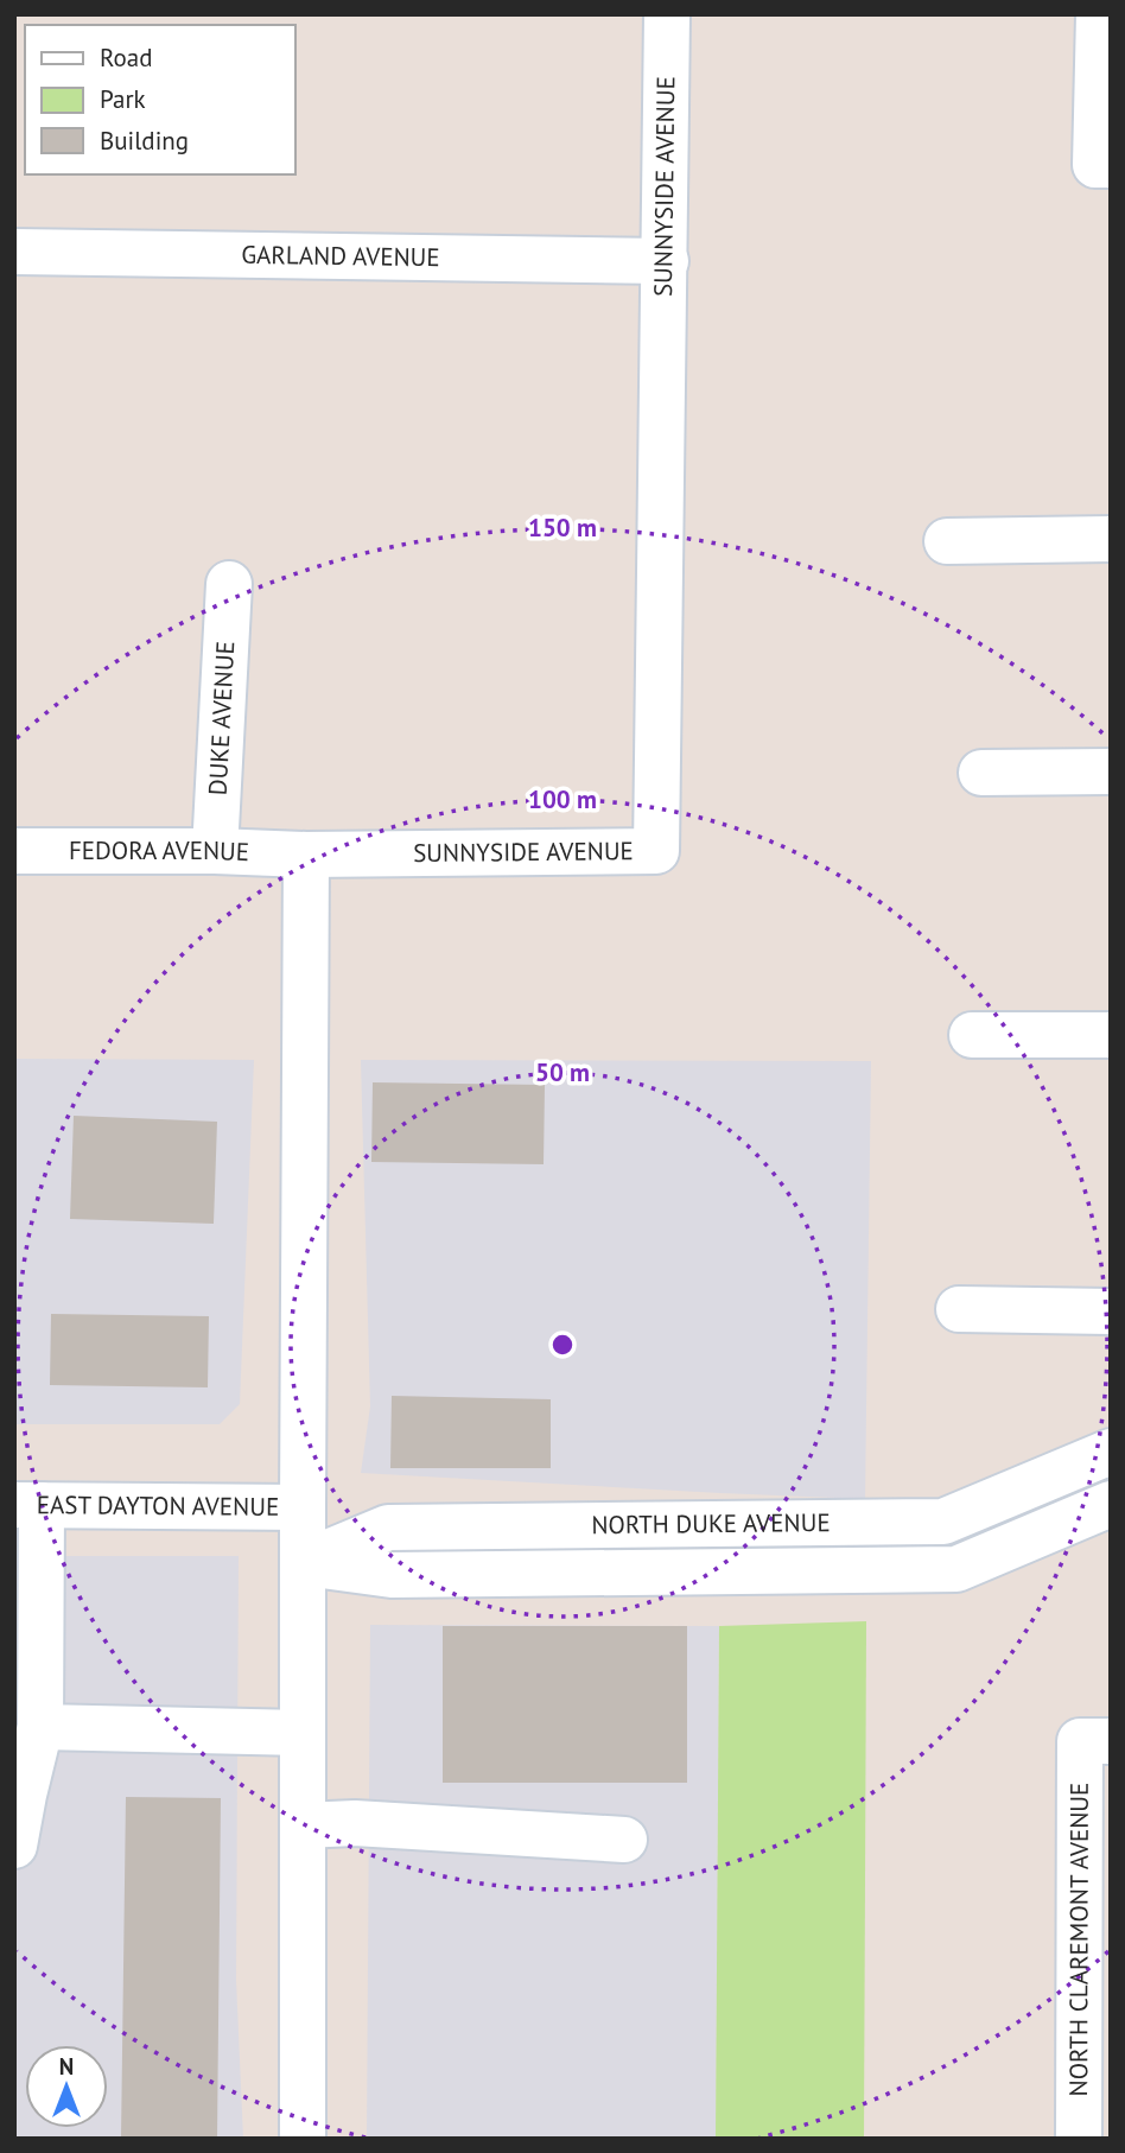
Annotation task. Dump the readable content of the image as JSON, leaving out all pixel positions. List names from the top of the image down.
{
  "streets": {
    "street": [
      "SUNNYSIDE AVENUE",
      "GARLAND AVENUE",
      "DUKE AVENUE",
      "FEDORA AVENUE",
      "EAST DAYTON AVENUE",
      "NORTH DUKE AVENUE",
      "NORTH CLAREMONT AVENUE"
    ]
  },
  "crossings": [
    ["SUNNYSIDE AVENUE", "GARLAND AVENUE"],
    ["SUNNYSIDE AVENUE", "FEDORA AVENUE"],
    ["DUKE AVENUE", "FEDORA AVENUE"]
  ],
  "legend": ["Road", "Park", "Building"],
  "north": "top",
  "rings": ["150 m", "100 m", "50 m"]
}
